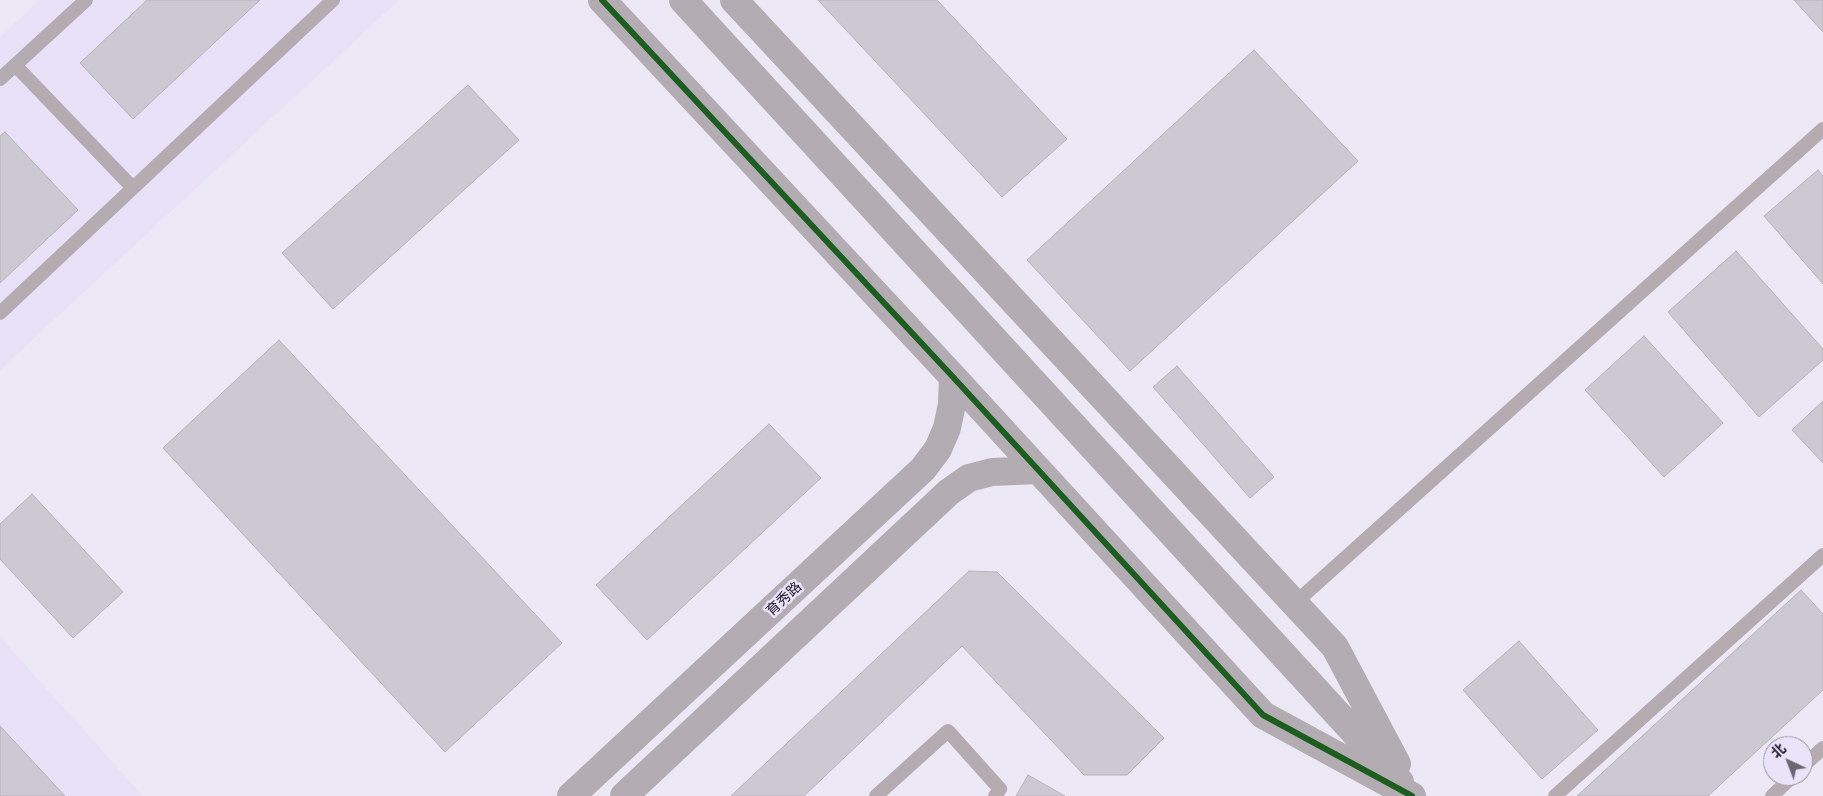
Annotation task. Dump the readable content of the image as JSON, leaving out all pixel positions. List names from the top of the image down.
{
  "streets": {
    "street": ["育秀路"]
  },
  "north": "top left"
}
